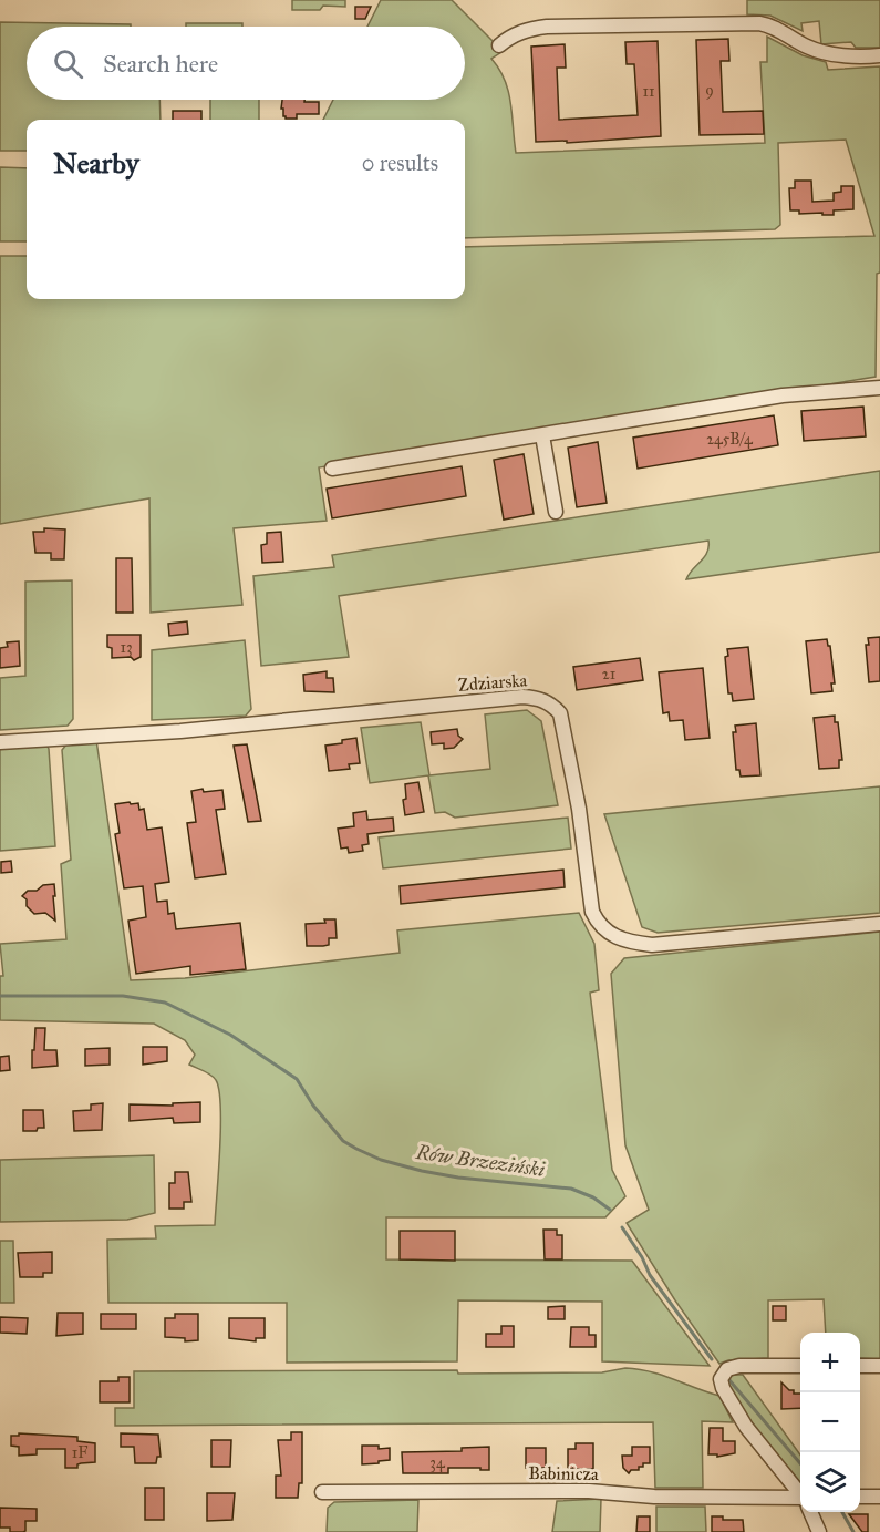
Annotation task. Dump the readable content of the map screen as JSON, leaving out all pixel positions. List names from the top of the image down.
{
  "streets": {
    "street": ["Zdziarska", "Babinicza"]
  },
  "water": ["Rów Brzeziński"],
  "house_numbers": [
    "9",
    "11",
    "245B/4",
    "13",
    "21",
    "1F",
    "34"
  ],
  "page": {
    "search": "Search here",
    "heading": ["Nearby", "0 results"],
    "map_buttons": ["+", "−"]
  }
}
